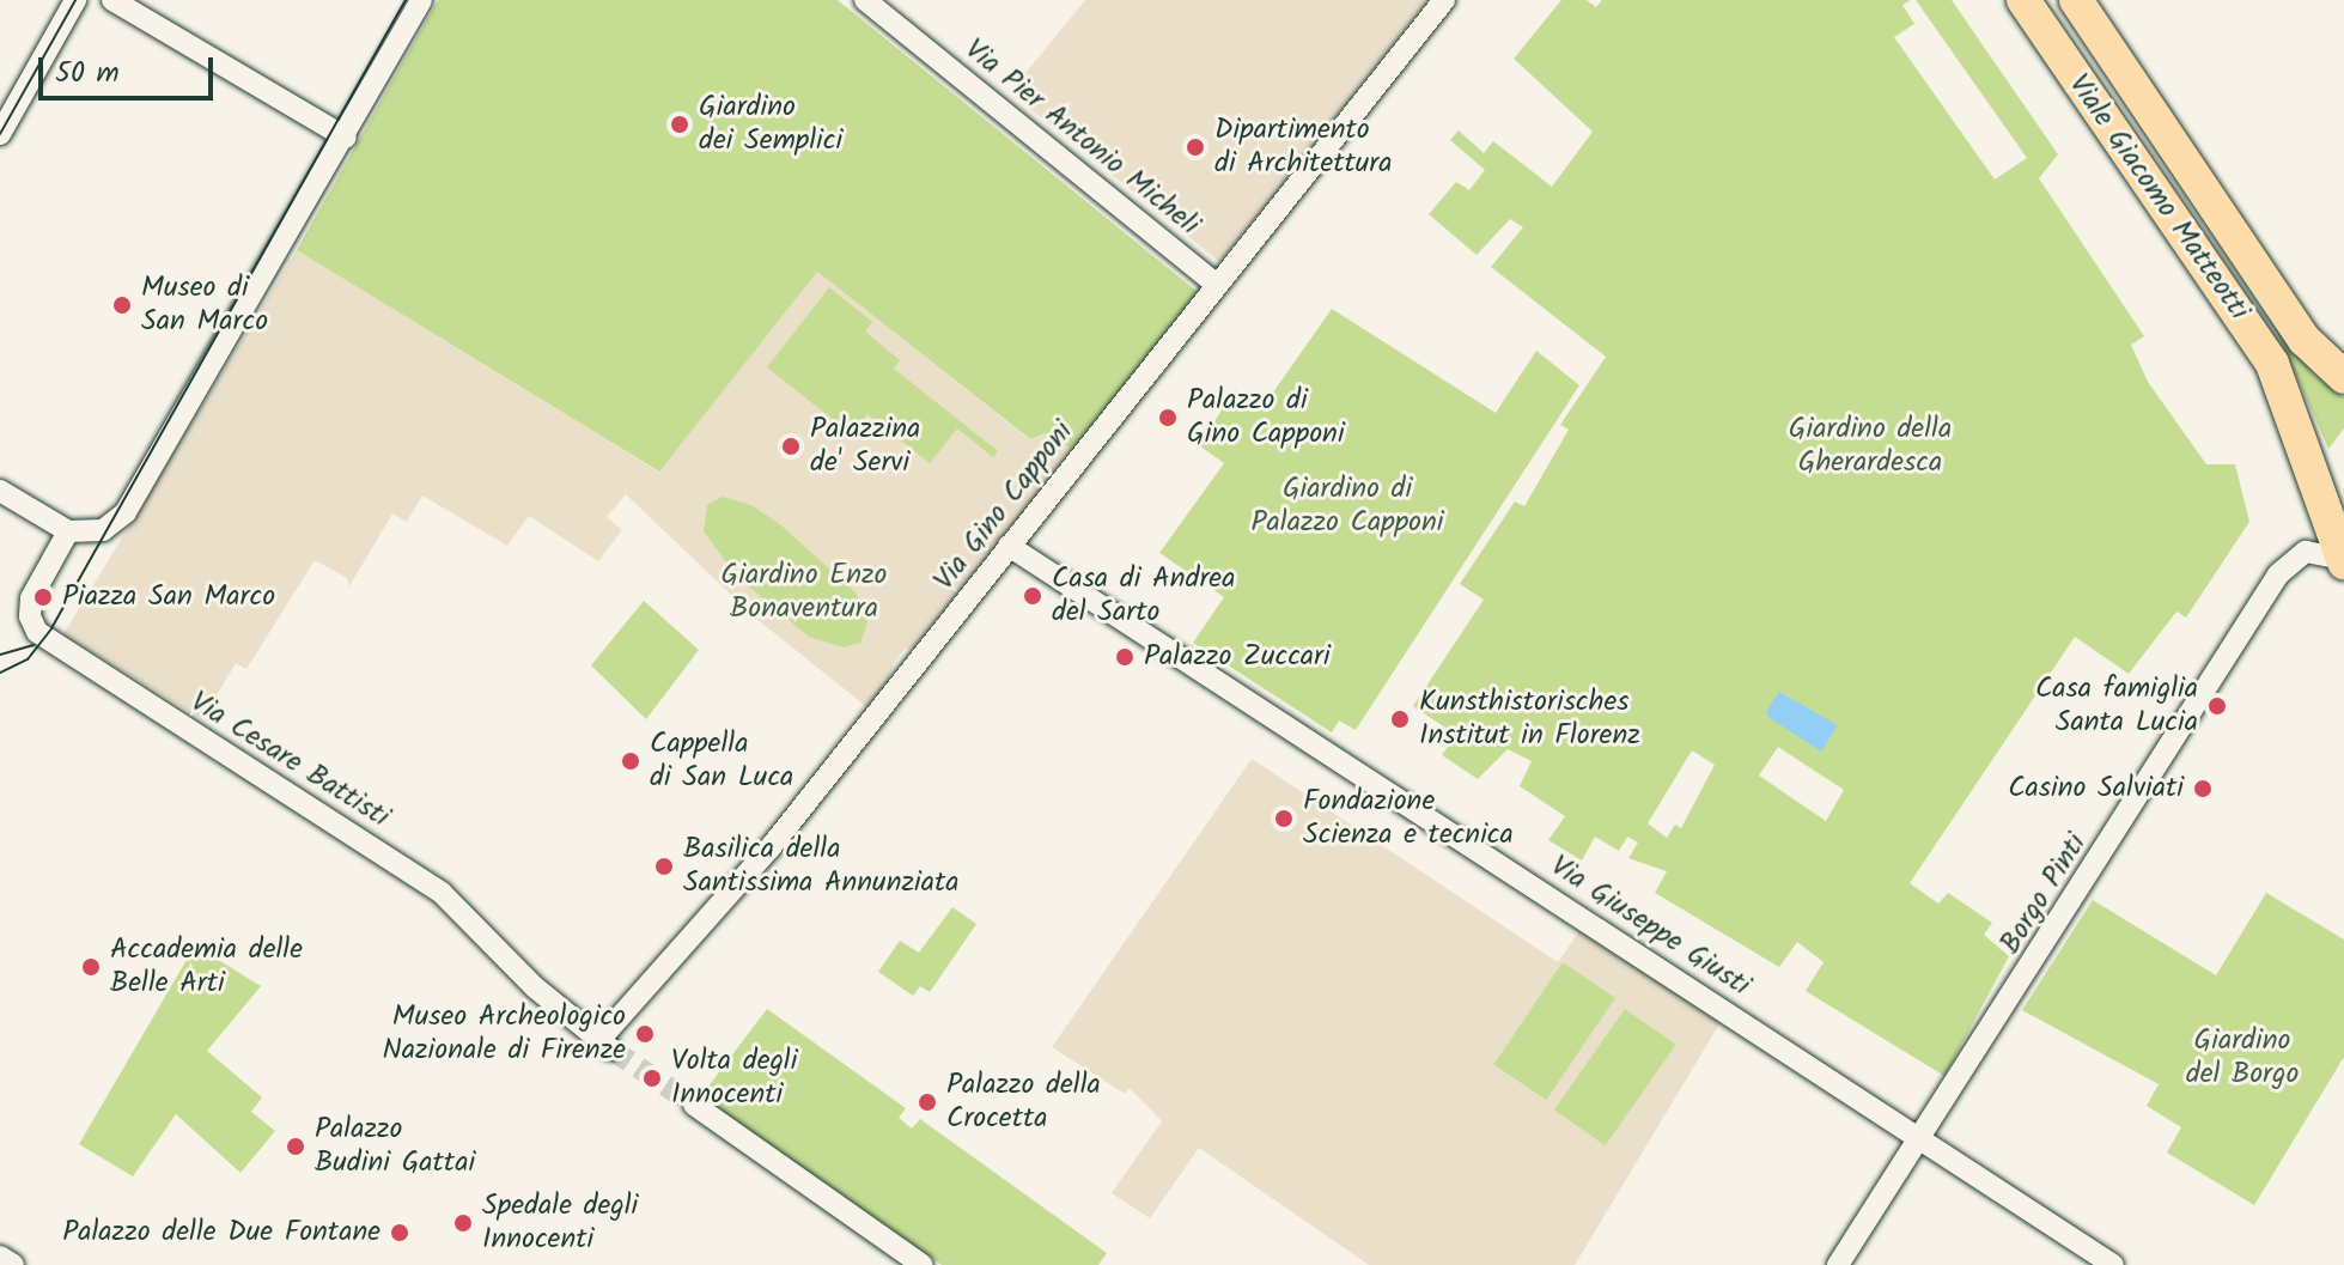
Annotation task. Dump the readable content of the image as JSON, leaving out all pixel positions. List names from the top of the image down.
{
  "streets": {
    "main road": ["Viale Giacomo Matteotti"],
    "street": [
      "Via Pier Antonio Micheli",
      "Via Gino Capponi",
      "Via Cesare Battisti",
      "Borgo Pinti",
      "Via Giuseppe Giusti"
    ]
  },
  "crossings": [
    ["Via Pier Antonio Micheli", "Via Gino Capponi"],
    ["Viale Giacomo Matteotti", "Borgo Pinti"],
    ["Via Gino Capponi", "Via Cesare Battisti"],
    ["Via Gino Capponi", "Via Giuseppe Giusti"],
    ["Borgo Pinti", "Via Giuseppe Giusti"]
  ],
  "parks": [
    "Giardino della Gherardesca",
    "Giardino di Palazzo Capponi",
    "Giardino Enzo Bonaventura",
    "Giardino del Borgo"
  ],
  "places": [
    "Giardino dei Semplici",
    "Dipartimento di Architettura",
    "Museo di San Marco",
    "Palazzo di Gino Capponi",
    "Palazzina de' Servi",
    "Casa di Andrea del Sarto",
    "Piazza San Marco",
    "Palazzo Zuccari",
    "Casa famiglia Santa Lucia",
    "Kunsthistorisches Institut in Florenz",
    "Cappella di San Luca",
    "Casino Salviati",
    "Fondazione Scienza e tecnica",
    "Basilica della Santissima Annunziata",
    "Accademia delle Belle Arti",
    "Museo Archeologico Nazionale di Firenze",
    "Volta degli Innocenti",
    "Palazzo della Crocetta",
    "Palazzo Budini Gattai",
    "Spedale degli Innocenti",
    "Palazzo delle Due Fontane"
  ],
  "scale_bar": "50 m"
}
